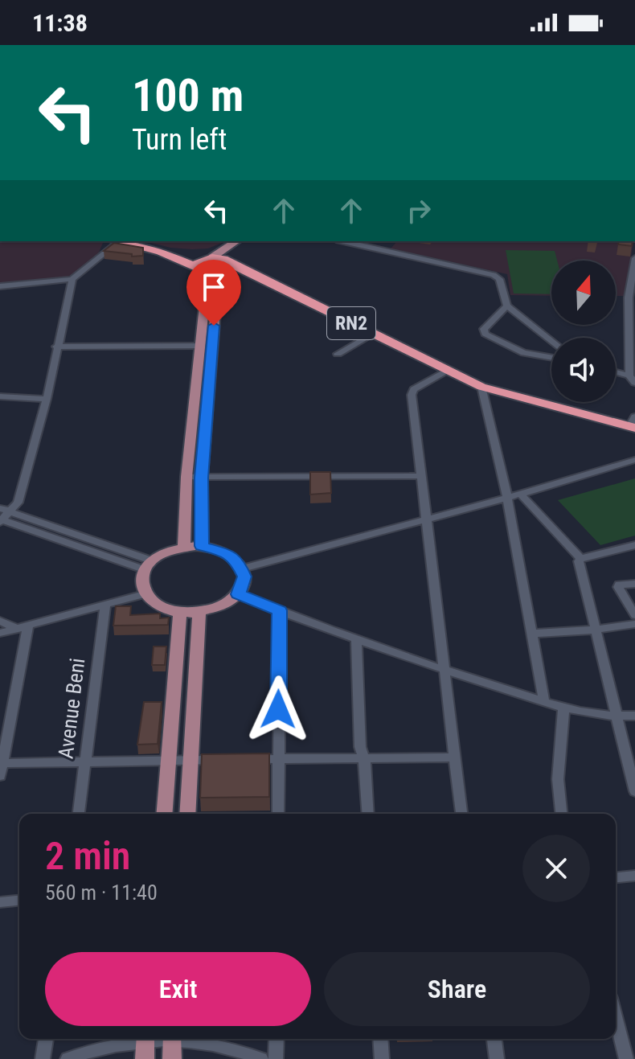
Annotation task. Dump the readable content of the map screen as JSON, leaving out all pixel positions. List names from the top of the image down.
{
  "streets": {
    "highway": ["RN2"],
    "street": ["Avenue Beni"]
  },
  "north": "top",
  "page": {
    "status": "11:38",
    "turn": ["100 m", "Turn left"],
    "heading": ["2 min", "560 m · 11:40"],
    "buttons": ["Exit", "Share"]
  }
}
